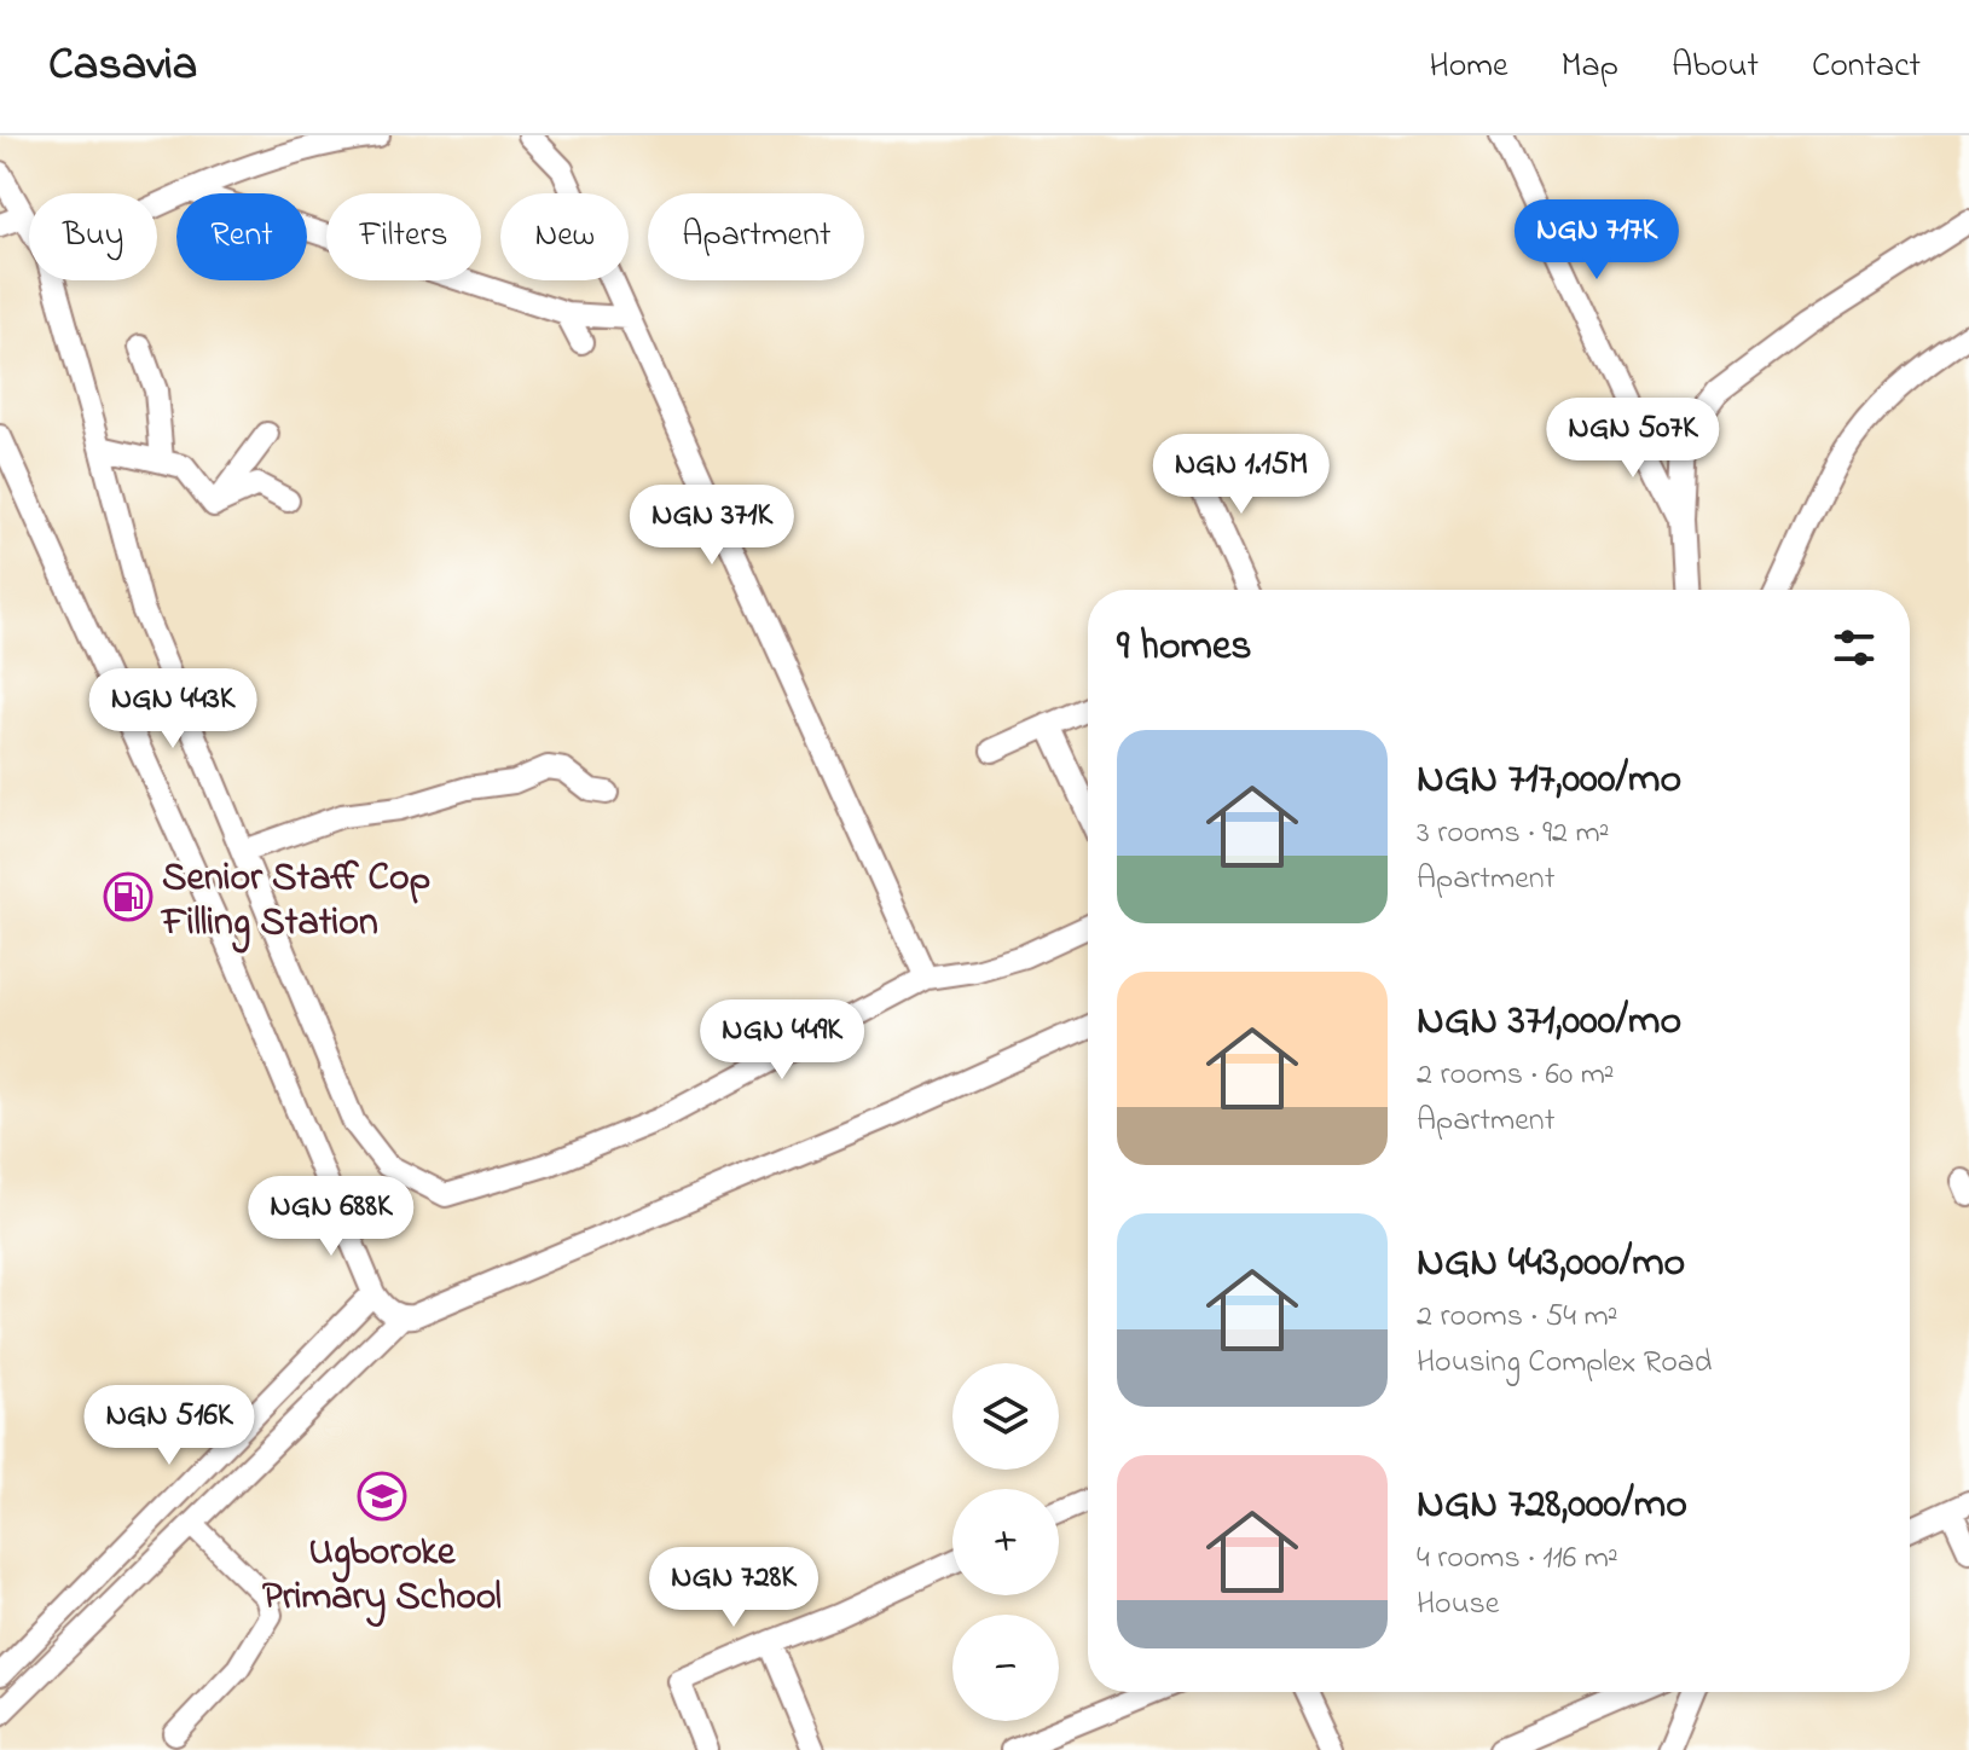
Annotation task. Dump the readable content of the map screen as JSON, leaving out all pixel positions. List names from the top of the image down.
{
  "places": {
    "fuel station": ["Senior Staff Cop Filling Station"],
    "school or university": ["Ugboroke Primary School"]
  },
  "page": {
    "header": "Casavia",
    "nav": [
      "Home",
      "Map",
      "About",
      "Contact"
    ],
    "chip": [
      "Buy",
      "Rent",
      "Filters",
      "New",
      "Apartment"
    ],
    "price": [
      "NGN 717K",
      "NGN 507K",
      "NGN 1.15M",
      "NGN 371K",
      "NGN 443K",
      "NGN 449K",
      "NGN 688K",
      "NGN 516K",
      "NGN 728K"
    ],
    "heading": "9 homes",
    "list": [
      {
        "name": "NGN 717,000/mo",
        "note": "3 rooms · 92 m² · Apartment"
      },
      {
        "name": "NGN 371,000/mo",
        "note": "2 rooms · 60 m² · Apartment"
      },
      {
        "name": "NGN 443,000/mo",
        "note": "2 rooms · 54 m² · Housing Complex Road"
      },
      {
        "name": "NGN 728,000/mo",
        "note": "4 rooms · 116 m² · House"
      }
    ],
    "map_buttons": ["+", "−"]
  }
}
